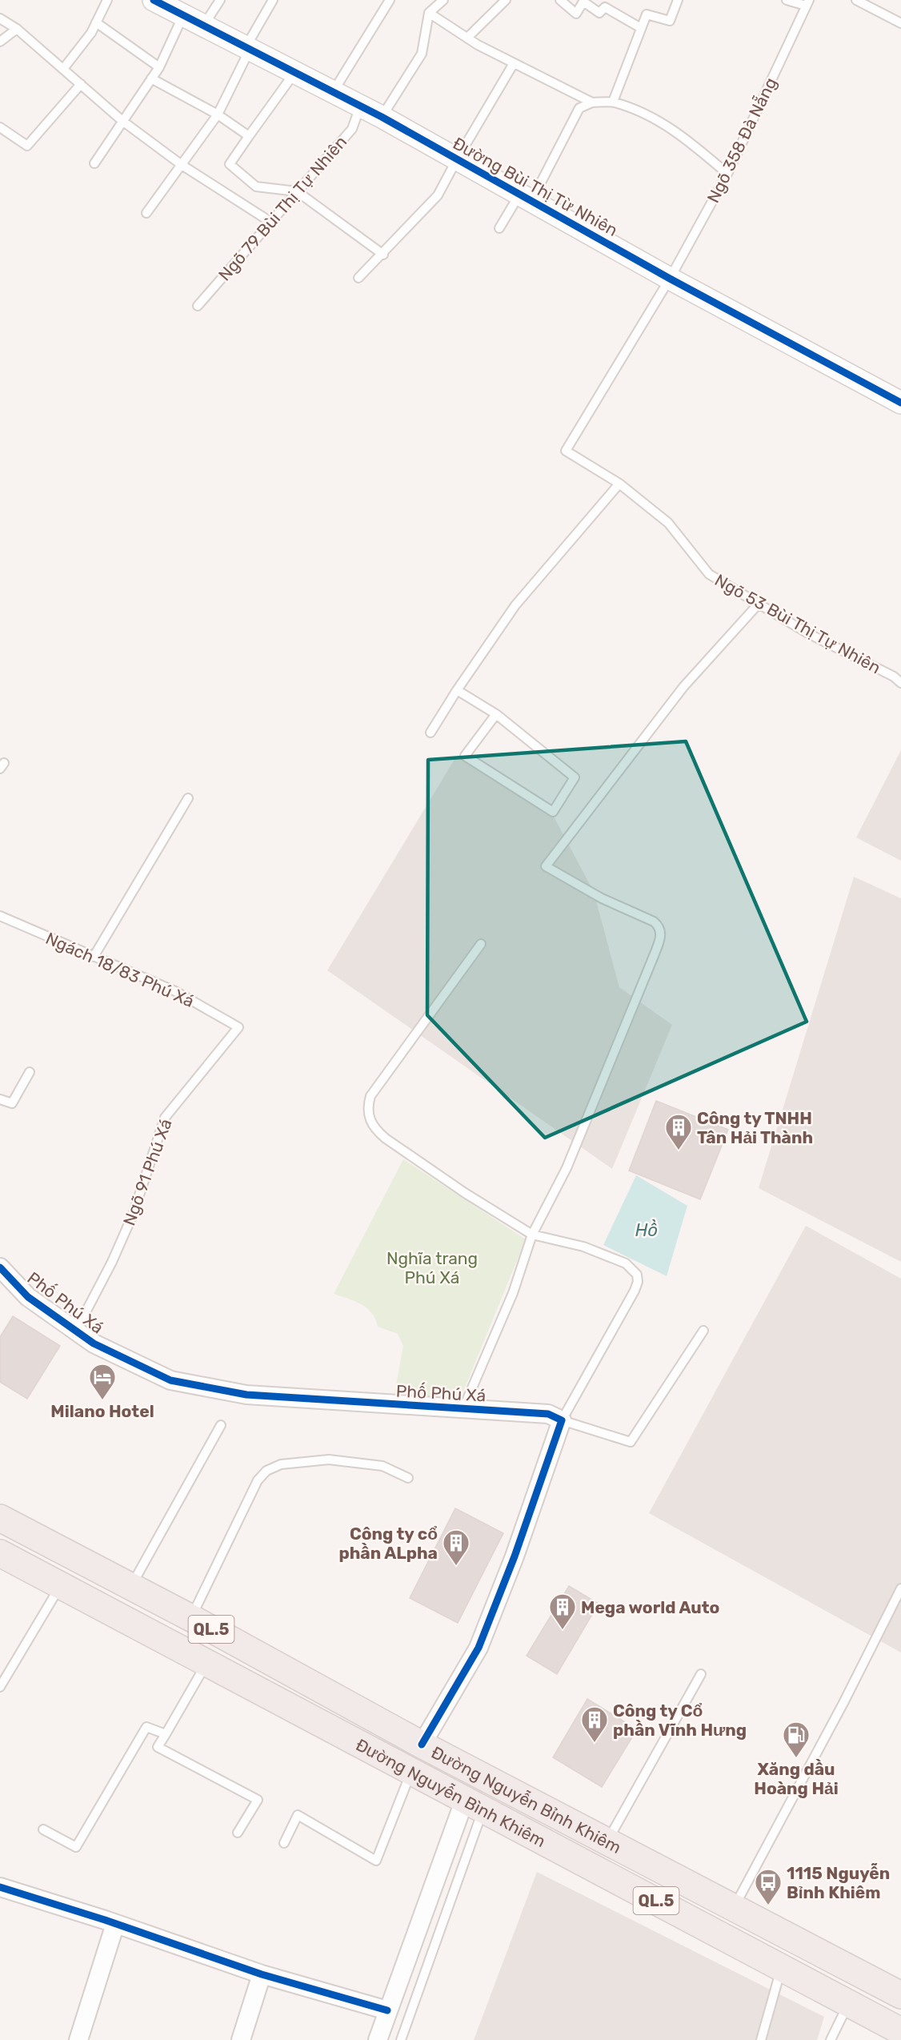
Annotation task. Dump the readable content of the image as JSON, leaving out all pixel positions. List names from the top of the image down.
{
  "streets": {
    "highway": ["QL.5", "Đường Nguyễn Bình Khiêm", "Đường Nguyễn Bỉnh Khiêm"],
    "street": ["Đường Bùi Thị Từ Nhiên", "Phố Phú Xá"],
    "lane": [
      "Ngõ 358 Đà Nẵng",
      "Ngõ 79 Bùi Thị Tự Nhiên",
      "Ngõ 53 Bùi Thị Tự Nhiên",
      "Ngách 18/83 Phú Xá",
      "Ngõ 91 Phú Xá"
    ]
  },
  "crossings": [
    ["Ngõ 358 Đà Nẵng", "Đường Bùi Thị Từ Nhiên"],
    ["Ngõ 358 Đà Nẵng", "Ngõ 53 Bùi Thị Tự Nhiên"],
    ["Đường Bùi Thị Từ Nhiên", "Ngõ 79 Bùi Thị Tự Nhiên"],
    ["Đường Bùi Thị Từ Nhiên", "Ngõ 53 Bùi Thị Tự Nhiên"],
    ["Ngách 18/83 Phú Xá", "Ngõ 91 Phú Xá"],
    ["Ngõ 91 Phú Xá", "Phố Phú Xá"]
  ],
  "water": ["Hồ"],
  "parks": ["Nghĩa trang Phú Xá"],
  "places": {
    "building": [
      "Công ty TNHH Tân Hải Thành",
      "Công ty cổ phần ALpha",
      "Mega world Auto",
      "Công ty Cổ phần Vĩnh Hưng"
    ],
    "hotel": ["Milano Hotel"],
    "fuel station": ["Xăng dầu Hoàng Hải"],
    "bus stop": ["1115 Nguyễn Bỉnh Khiêm"]
  }
}
